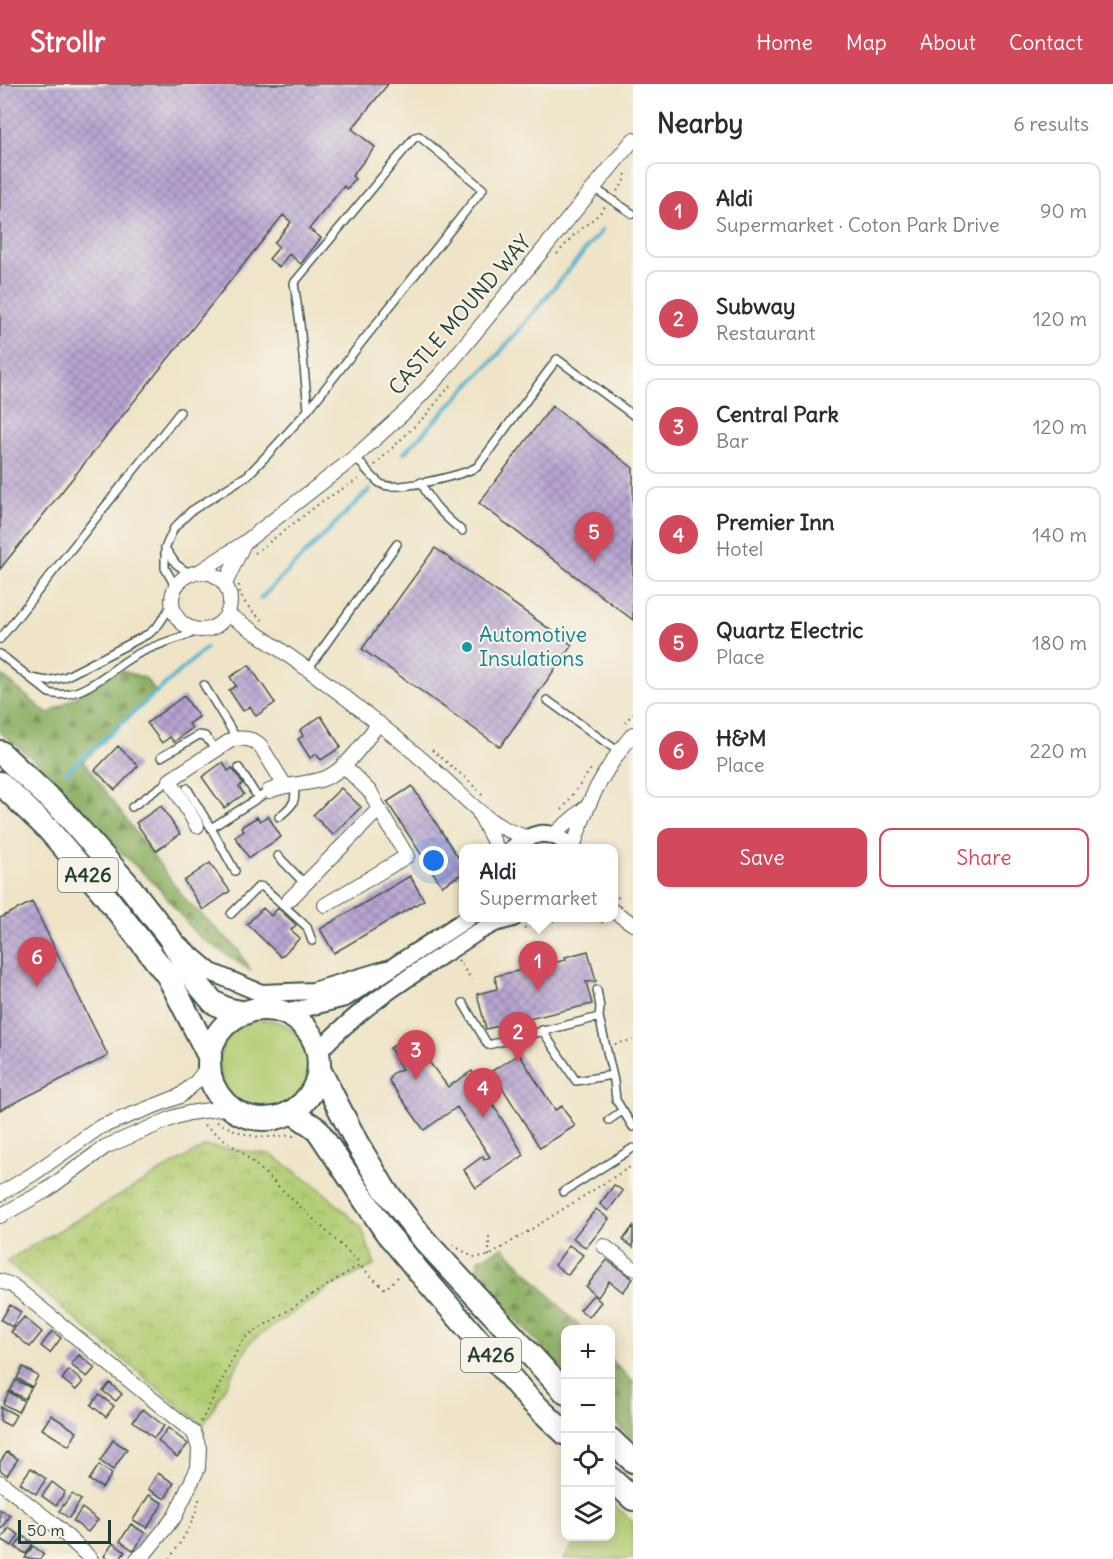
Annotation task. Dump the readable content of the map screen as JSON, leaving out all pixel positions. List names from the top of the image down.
{
  "streets": {
    "highway": ["A426"],
    "street": ["CASTLE MOUND WAY"]
  },
  "places": ["Automotive Insulations"],
  "scale_bar": "50 m",
  "page": {
    "header": "Strollr",
    "nav": [
      "Home",
      "Map",
      "About",
      "Contact"
    ],
    "heading": ["Nearby", "6 results"],
    "list": [
      {
        "mark": "1",
        "name": "Aldi",
        "note": "Supermarket · Coton Park Drive",
        "value": "90 m"
      },
      {
        "mark": "2",
        "name": "Subway",
        "note": "Restaurant",
        "value": "120 m"
      },
      {
        "mark": "3",
        "name": "Central Park",
        "note": "Bar",
        "value": "120 m"
      },
      {
        "mark": "4",
        "name": "Premier Inn",
        "note": "Hotel",
        "value": "140 m"
      },
      {
        "mark": "5",
        "name": "Quartz Electric",
        "note": "Place",
        "value": "180 m"
      },
      {
        "mark": "6",
        "name": "H&M",
        "note": "Place",
        "value": "220 m"
      }
    ],
    "pins": [
      "5",
      "6",
      "1",
      "2",
      "3",
      "4"
    ],
    "buttons": ["Save", "Share"],
    "popup": ["Aldi", "Supermarket"],
    "map_buttons": ["+", "−"],
    "scale": "50 m"
  }
}
